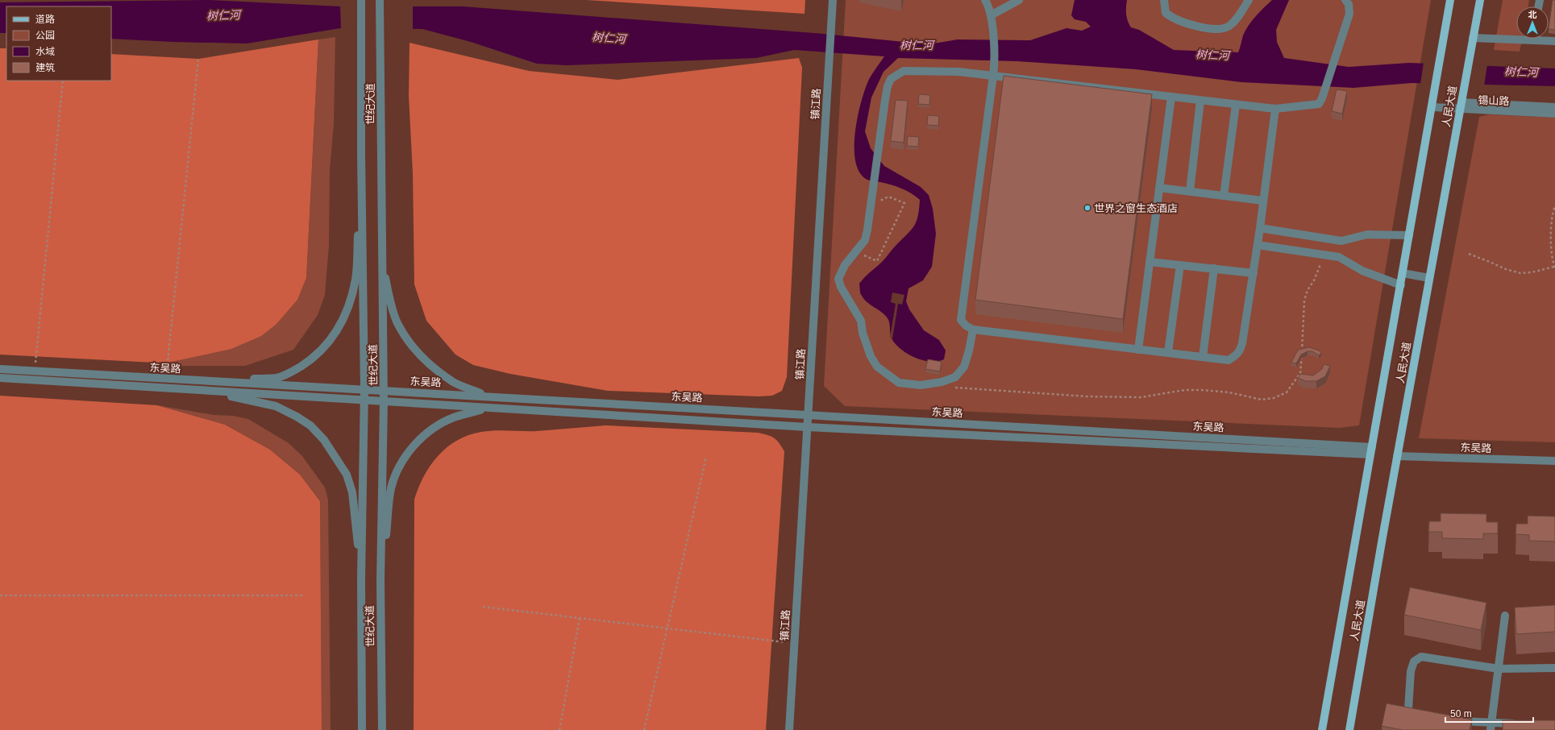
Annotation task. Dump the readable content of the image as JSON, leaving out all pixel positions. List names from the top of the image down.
{
  "streets": {
    "main road": ["人民大道"],
    "street": [
      "锡山路",
      "世纪大道",
      "镇江路",
      "东吴路"
    ]
  },
  "crossings": [
    ["锡山路", "人民大道"],
    ["世纪大道", "东吴路"],
    ["镇江路", "东吴路"],
    ["人民大道", "东吴路"]
  ],
  "water": ["树仁河"],
  "places": ["世界之窗生态酒店"],
  "legend": [
    "道路",
    "公园",
    "水域",
    "建筑"
  ],
  "scale_bar": "50 m",
  "north": "top"
}
